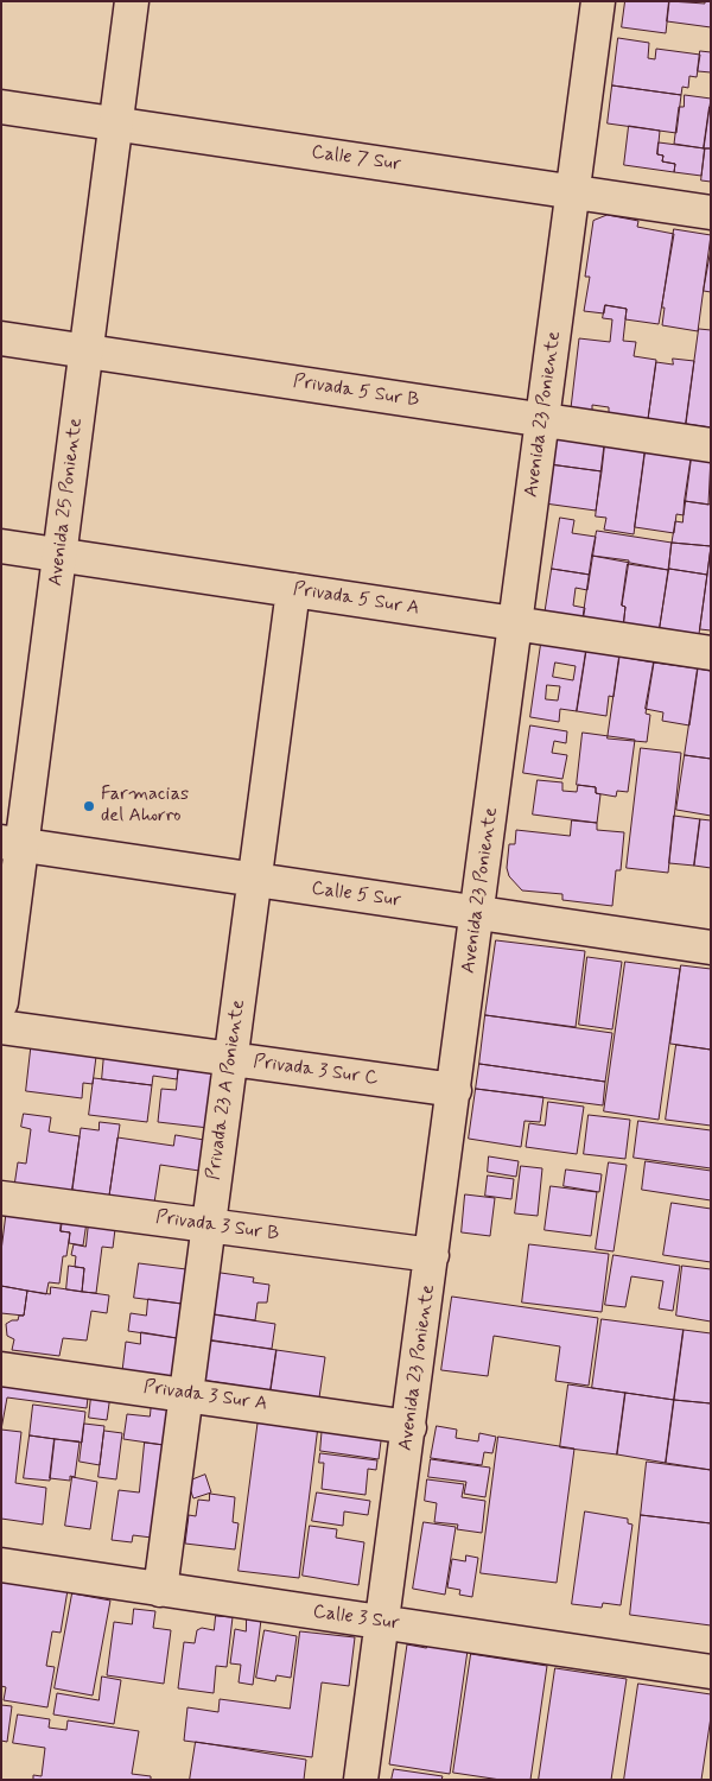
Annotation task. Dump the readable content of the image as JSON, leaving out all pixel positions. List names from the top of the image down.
{
  "streets": {
    "street": [
      "Calle 7 Sur",
      "Privada 5 Sur B",
      "Avenida 23 Poniente",
      "Avenida 25 Poniente",
      "Privada 5 Sur A",
      "Calle 5 Sur",
      "Privada 3 Sur C",
      "Privada 23 A Poniente",
      "Privada 3 Sur B",
      "Privada 3 Sur A",
      "Calle 3 Sur"
    ]
  },
  "crossings": [
    ["Calle 7 Sur", "Avenida 23 Poniente"],
    ["Calle 7 Sur", "Avenida 25 Poniente"],
    ["Privada 5 Sur B", "Avenida 23 Poniente"],
    ["Privada 5 Sur B", "Avenida 25 Poniente"],
    ["Avenida 23 Poniente", "Privada 5 Sur A"],
    ["Avenida 23 Poniente", "Calle 5 Sur"],
    ["Avenida 23 Poniente", "Privada 3 Sur C"],
    ["Avenida 23 Poniente", "Privada 3 Sur B"],
    ["Avenida 23 Poniente", "Privada 3 Sur A"],
    ["Avenida 23 Poniente", "Calle 3 Sur"],
    ["Avenida 25 Poniente", "Privada 5 Sur A"],
    ["Avenida 25 Poniente", "Calle 5 Sur"],
    ["Privada 5 Sur A", "Privada 23 A Poniente"],
    ["Calle 5 Sur", "Privada 23 A Poniente"],
    ["Privada 3 Sur C", "Privada 23 A Poniente"],
    ["Privada 23 A Poniente", "Privada 3 Sur B"],
    ["Privada 23 A Poniente", "Privada 3 Sur A"],
    ["Privada 23 A Poniente", "Calle 3 Sur"]
  ],
  "places": ["Farmacias del Ahorro"]
}
